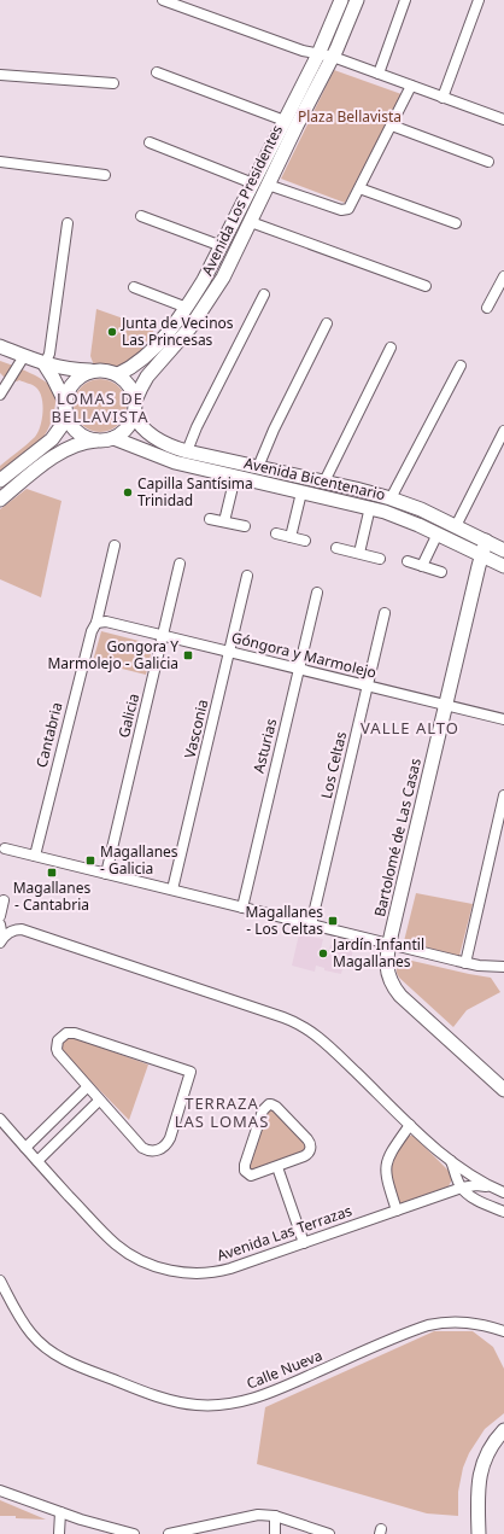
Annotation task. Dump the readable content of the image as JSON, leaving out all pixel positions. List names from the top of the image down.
{
  "streets": {
    "street": [
      "Avenida Los Presidentes",
      "Avenida Bicentenario",
      "Góngora y Marmolejo",
      "Galicia",
      "Vasconia",
      "Cantabria",
      "Asturias",
      "Los Celtas",
      "Bartolomé de Las Casas",
      "Avenida Las Terrazas",
      "Calle Nueva"
    ]
  },
  "crossings": [
    ["Avenida Los Presidentes", "Avenida Bicentenario"],
    ["Avenida Bicentenario", "Bartolomé de Las Casas"],
    ["Góngora y Marmolejo", "Galicia"],
    ["Góngora y Marmolejo", "Vasconia"],
    ["Góngora y Marmolejo", "Cantabria"],
    ["Góngora y Marmolejo", "Asturias"],
    ["Góngora y Marmolejo", "Los Celtas"],
    ["Góngora y Marmolejo", "Bartolomé de Las Casas"]
  ],
  "districts": ["LOMAS DE BELLAVISTA", "VALLE ALTO", "TERRAZA LAS LOMAS"],
  "parks": ["Plaza Bellavista"],
  "places": {
    "other": ["Junta de Vecinos Las Princesas", "Capilla Santísima Trinidad", "Jardín Infantil Magallanes"],
    "transit": [
      "Gongora Y Marmolejo - Galicia",
      "Magallanes - Galicia",
      "Magallanes - Cantabria",
      "Magallanes - Los Celtas"
    ]
  }
}
